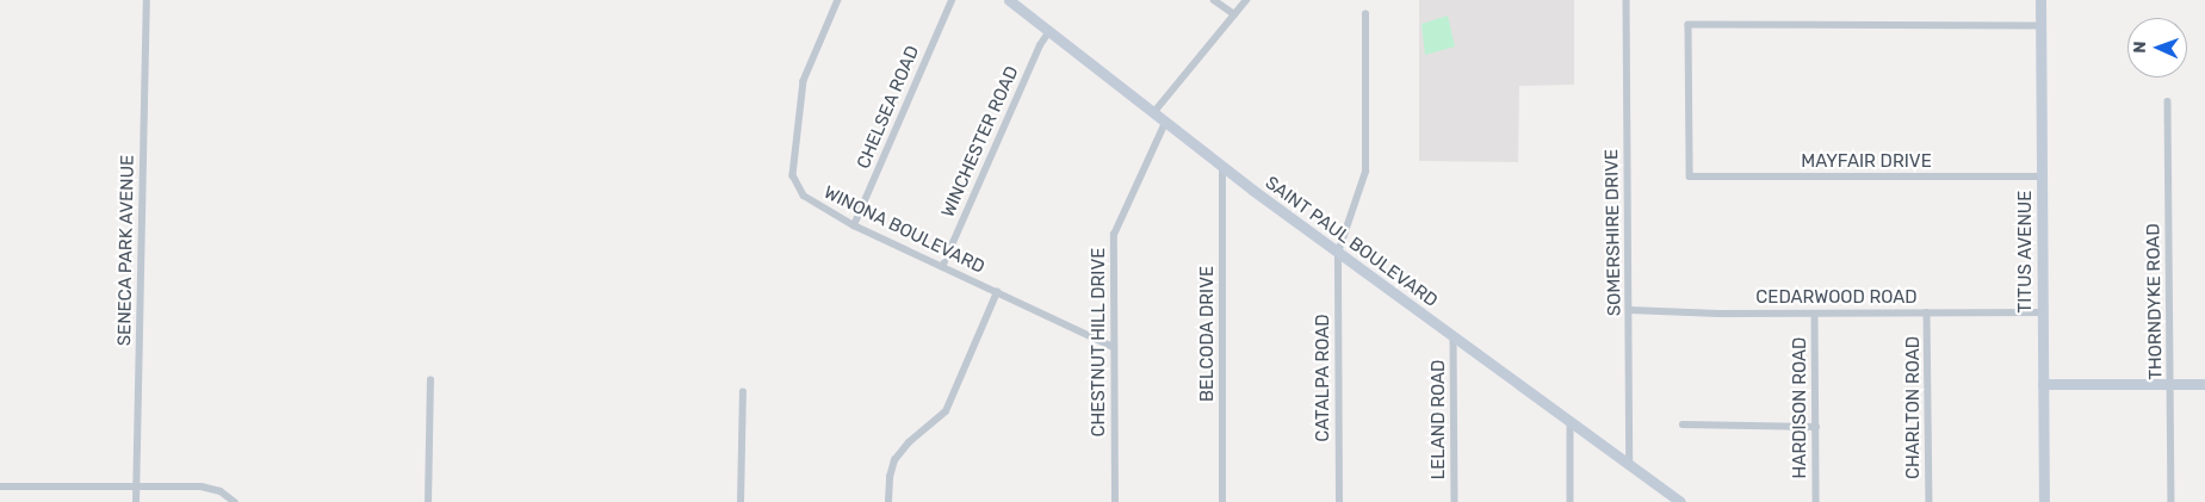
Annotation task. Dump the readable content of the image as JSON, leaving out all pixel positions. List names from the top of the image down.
{
  "streets": {
    "main road": ["SAINT PAUL BOULEVARD", "TITUS AVENUE"],
    "street": [
      "CHELSEA ROAD",
      "WINCHESTER ROAD",
      "MAYFAIR DRIVE",
      "WINONA BOULEVARD",
      "SOMERSHIRE DRIVE",
      "SENECA PARK AVENUE",
      "CEDARWOOD ROAD",
      "THORNDYKE ROAD",
      "BELCODA DRIVE",
      "CHESTNUT HILL DRIVE",
      "CATALPA ROAD",
      "HARDISON ROAD",
      "CHARLTON ROAD",
      "LELAND ROAD"
    ]
  },
  "crossings": [
    ["CHELSEA ROAD", "WINONA BOULEVARD"],
    ["WINCHESTER ROAD", "WINONA BOULEVARD"],
    ["WINCHESTER ROAD", "SAINT PAUL BOULEVARD"],
    ["MAYFAIR DRIVE", "TITUS AVENUE"],
    ["WINONA BOULEVARD", "CHESTNUT HILL DRIVE"],
    ["SOMERSHIRE DRIVE", "SAINT PAUL BOULEVARD"],
    ["SOMERSHIRE DRIVE", "CEDARWOOD ROAD"],
    ["SAINT PAUL BOULEVARD", "BELCODA DRIVE"],
    ["SAINT PAUL BOULEVARD", "CHESTNUT HILL DRIVE"],
    ["SAINT PAUL BOULEVARD", "CATALPA ROAD"],
    ["SAINT PAUL BOULEVARD", "LELAND ROAD"],
    ["TITUS AVENUE", "CEDARWOOD ROAD"],
    ["CEDARWOOD ROAD", "HARDISON ROAD"],
    ["CEDARWOOD ROAD", "CHARLTON ROAD"]
  ],
  "north": "left"
}
